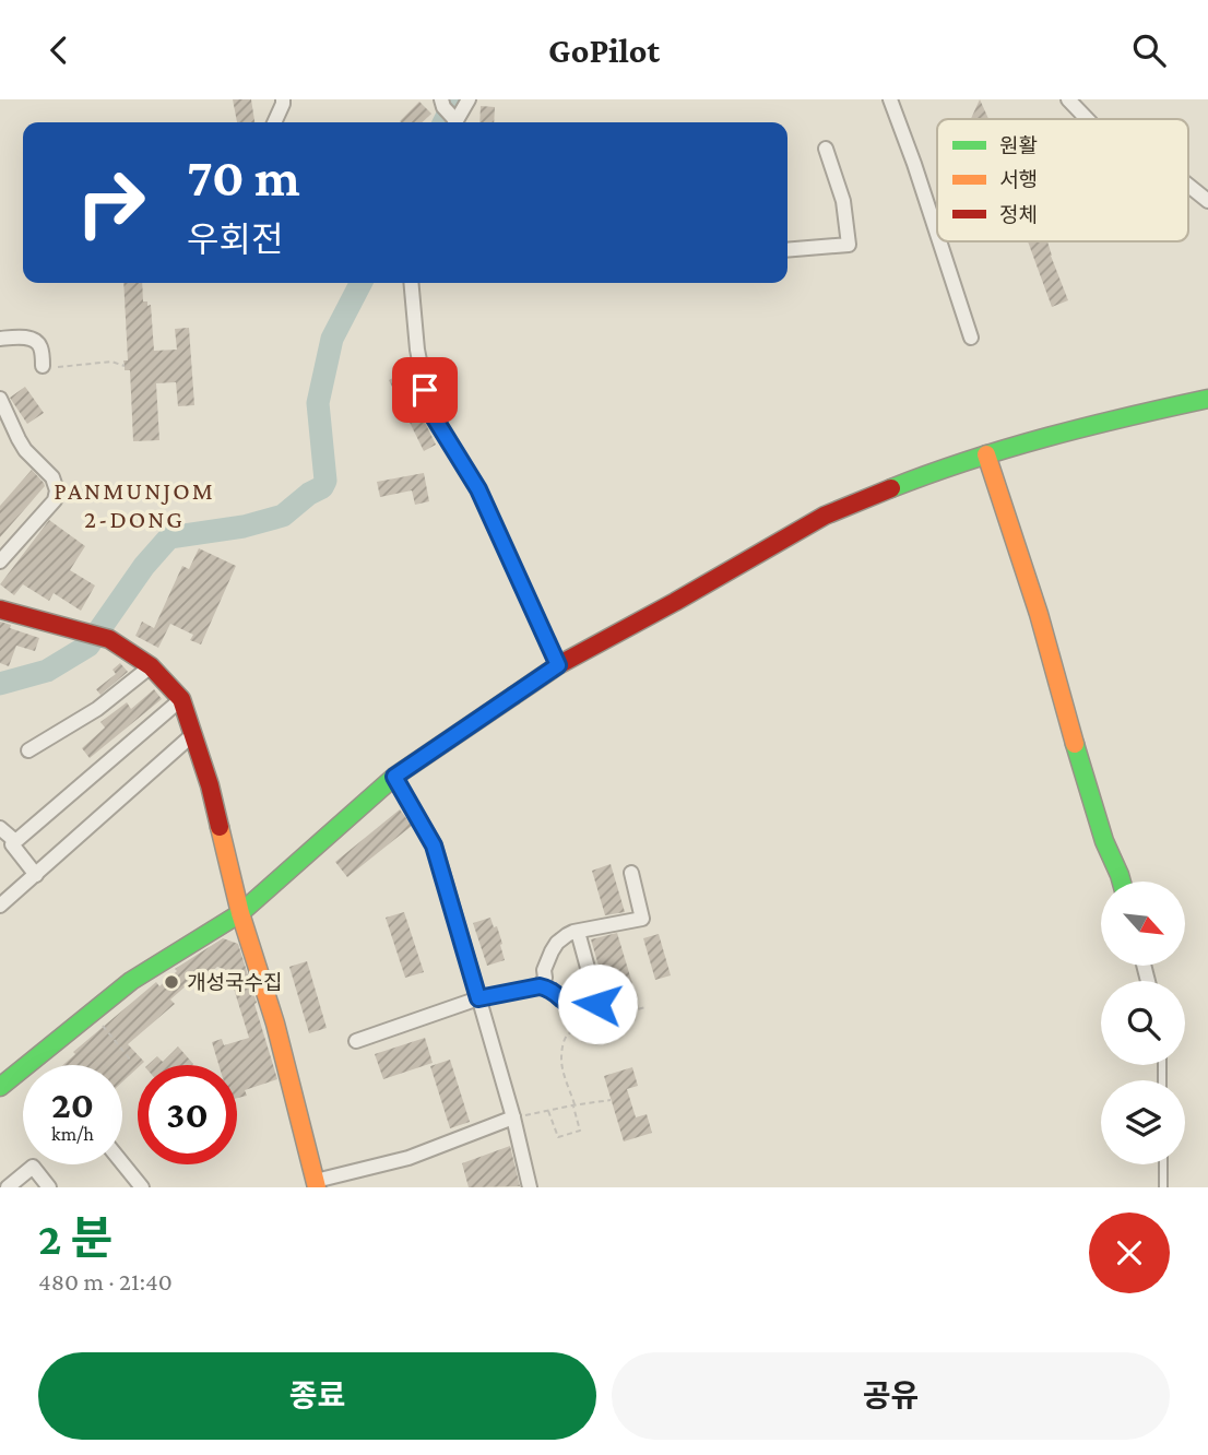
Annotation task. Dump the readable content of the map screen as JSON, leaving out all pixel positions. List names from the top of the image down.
{
  "districts": ["PANMUNJOM 2-DONG"],
  "places": ["개성국수집"],
  "legend": ["원활", "서행", "정체"],
  "north": "bottom right",
  "page": {
    "header": "GoPilot",
    "turn": ["70 m", "우회전"],
    "speed": "20 km/h",
    "limit": "30",
    "heading": ["2 분", "480 m · 21:40"],
    "buttons": ["종료", "공유"]
  }
}
